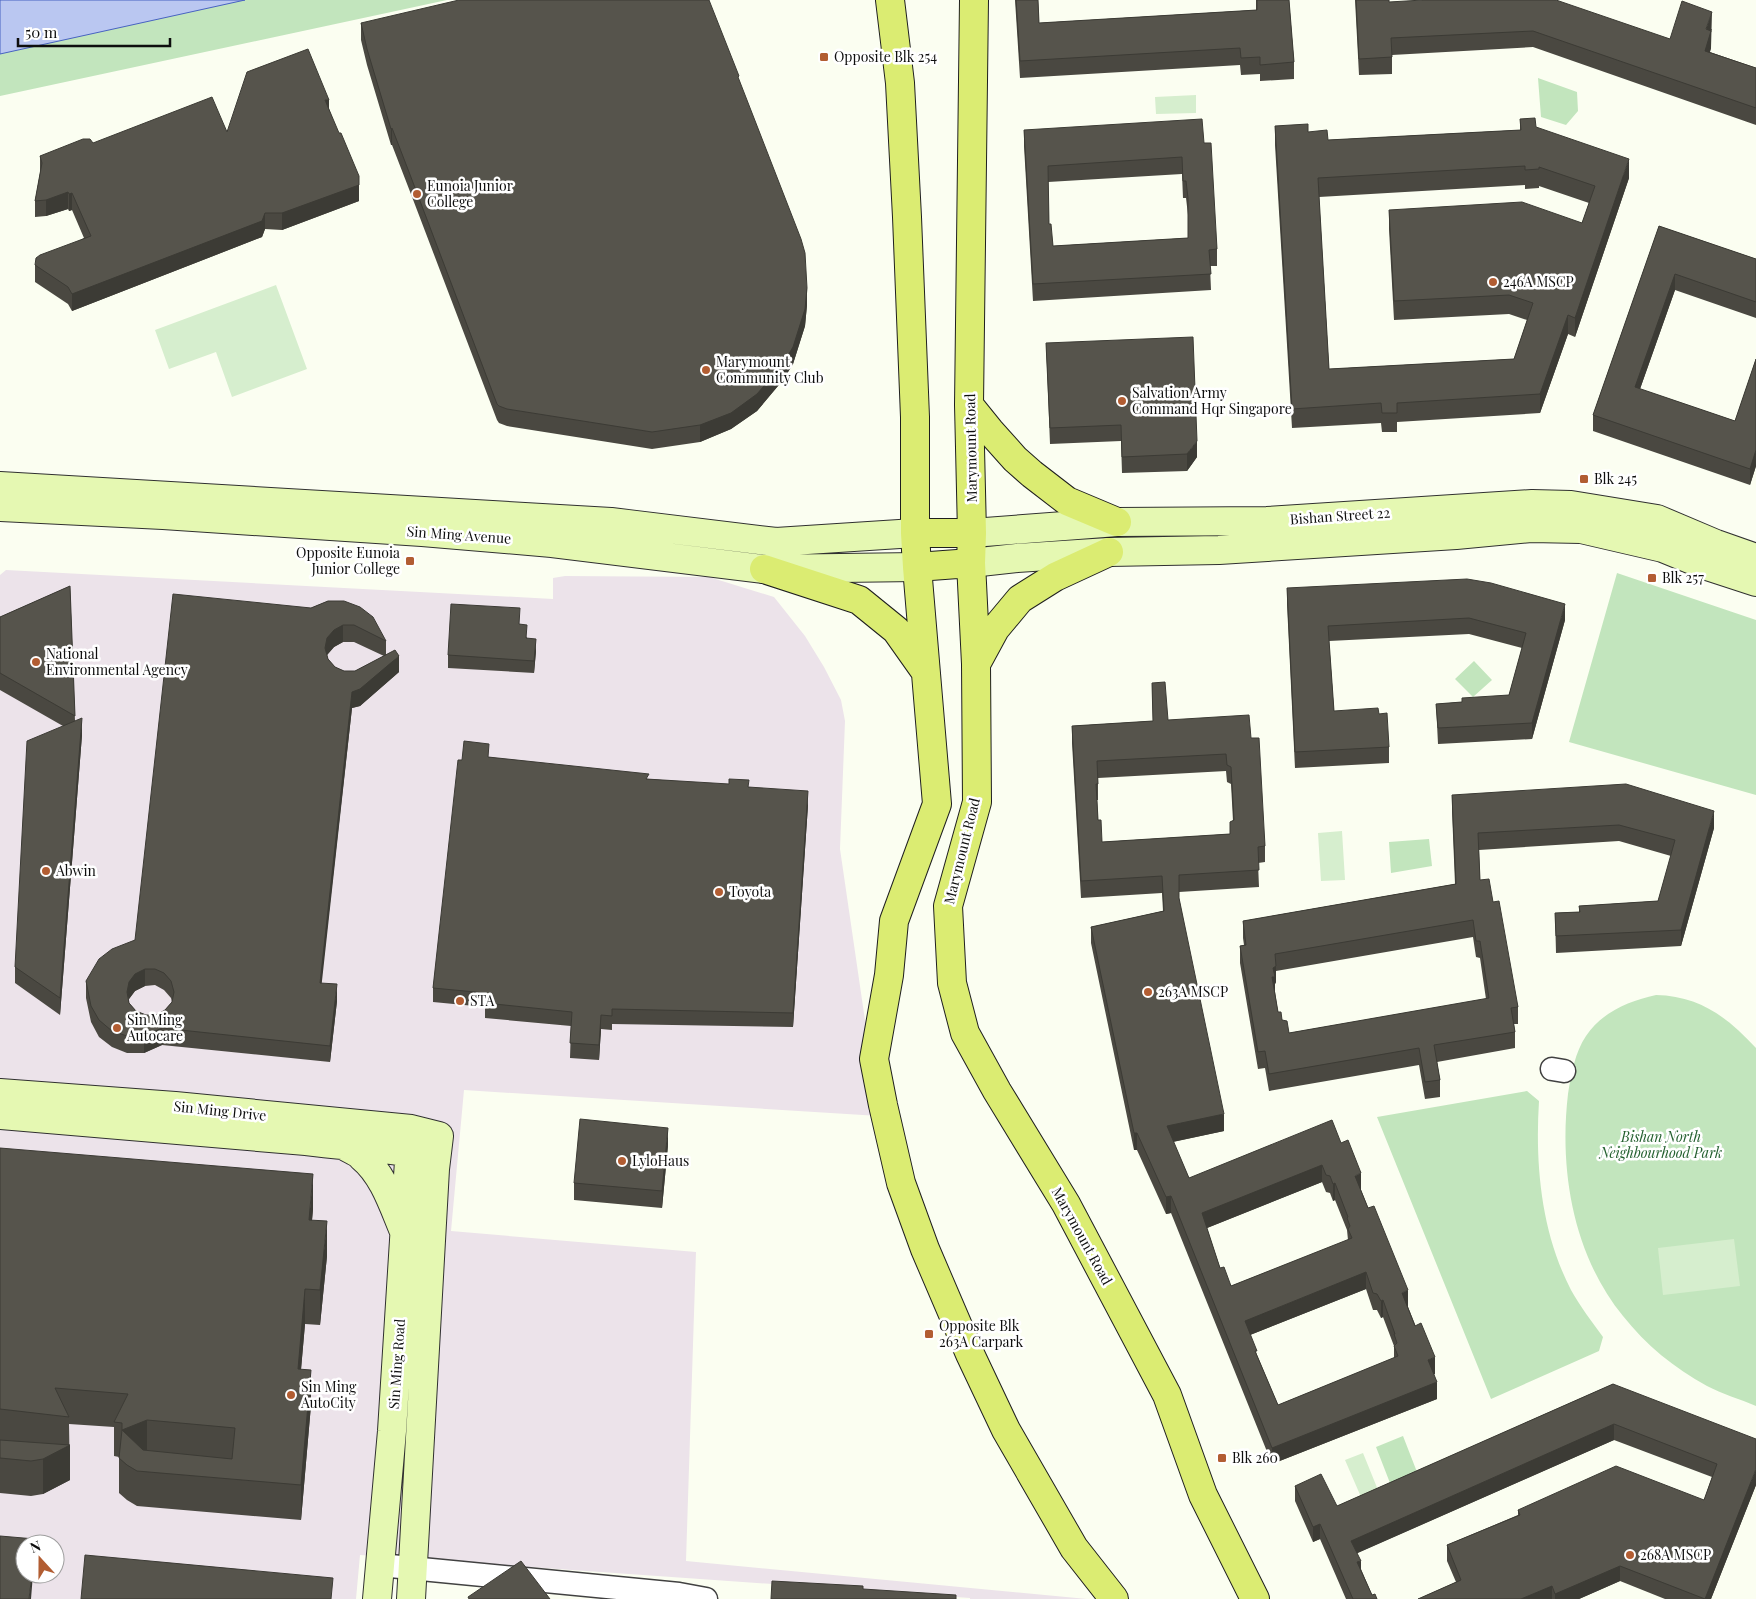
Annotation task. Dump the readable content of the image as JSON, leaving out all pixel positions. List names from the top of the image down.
{
  "streets": {
    "main road": [
      "Marymount Road",
      "Bishan Street 22",
      "Sin Ming Avenue",
      "Sin Ming Drive",
      "Sin Ming Road"
    ]
  },
  "crossings": [
    ["Marymount Road", "Bishan Street 22"],
    ["Bishan Street 22", "Sin Ming Avenue"],
    ["Sin Ming Drive", "Sin Ming Road"]
  ],
  "parks": ["Bishan North Neighbourhood Park"],
  "places": {
    "transit": [
      "Opposite Blk 254",
      "Blk 245",
      "Opposite Eunoia Junior College",
      "Blk 257",
      "Opposite Blk 263A Carpark",
      "Blk 260"
    ],
    "other": [
      "Eunoia Junior College",
      "246A MSCP",
      "Marymount Community Club",
      "Salvation Army Command Hqr Singapore",
      "National Environmental Agency",
      "Abwin",
      "Toyota",
      "263A MSCP",
      "STA",
      "Sin Ming Autocare",
      "LyloHaus",
      "Sin Ming AutoCity",
      "268A MSCP"
    ]
  },
  "scale_bar": "50 m",
  "north": "top"
}
